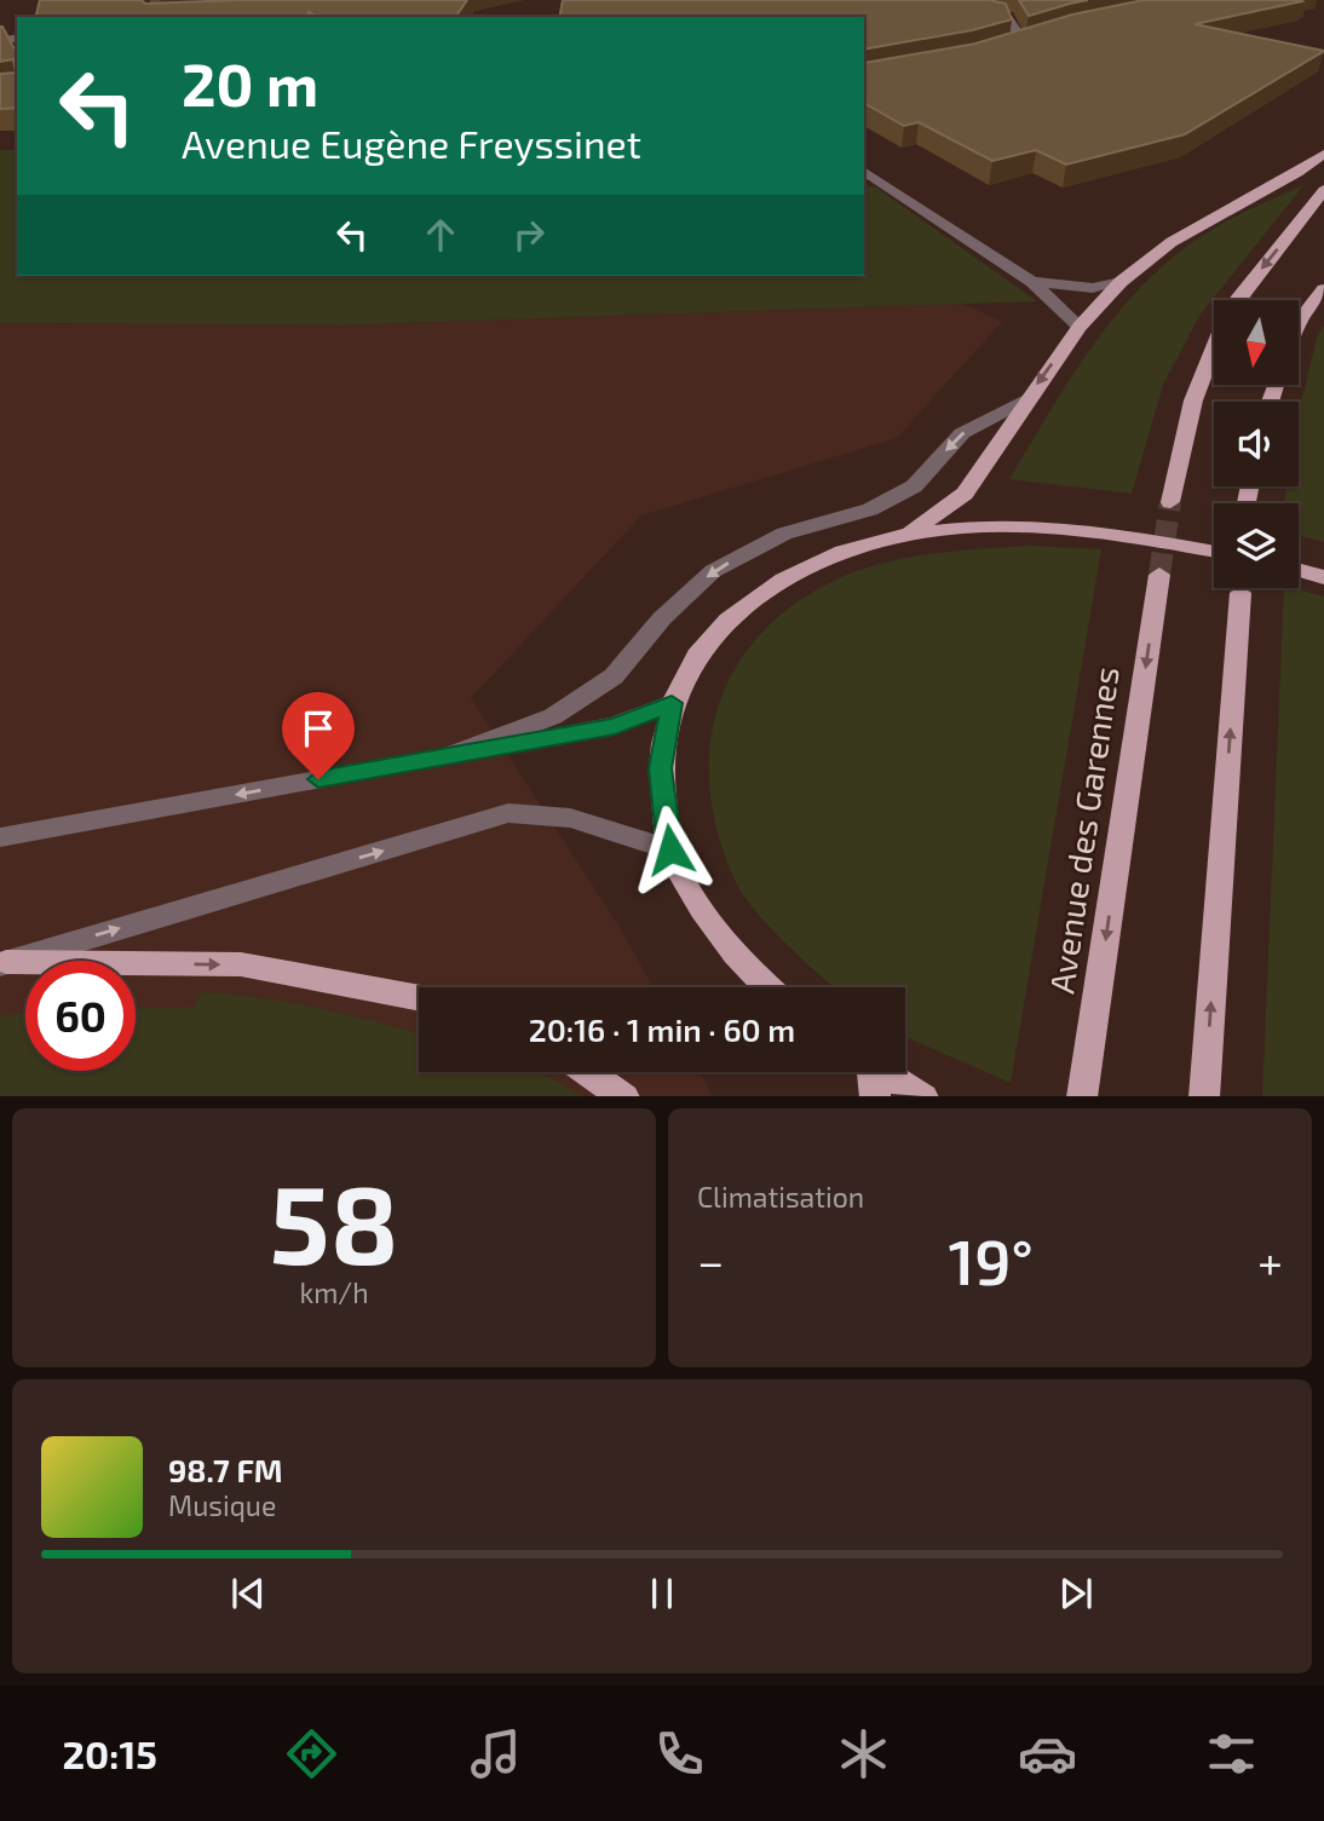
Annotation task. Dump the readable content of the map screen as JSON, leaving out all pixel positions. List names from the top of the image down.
{
  "streets": {
    "main road": ["Avenue des Garennes"]
  },
  "north": "bottom",
  "page": {
    "turn": ["20 m", "Avenue Eugène Freyssinet"],
    "limit": "60",
    "trip": "20:16 · 1 min · 60 m",
    "tile": [
      ["58", "km/h"],
      "Climatisation"
    ],
    "heat": ["−", "19°", "+"],
    "song": ["98.7 FM", "Musique"],
    "tabs": "20:15"
  }
}
